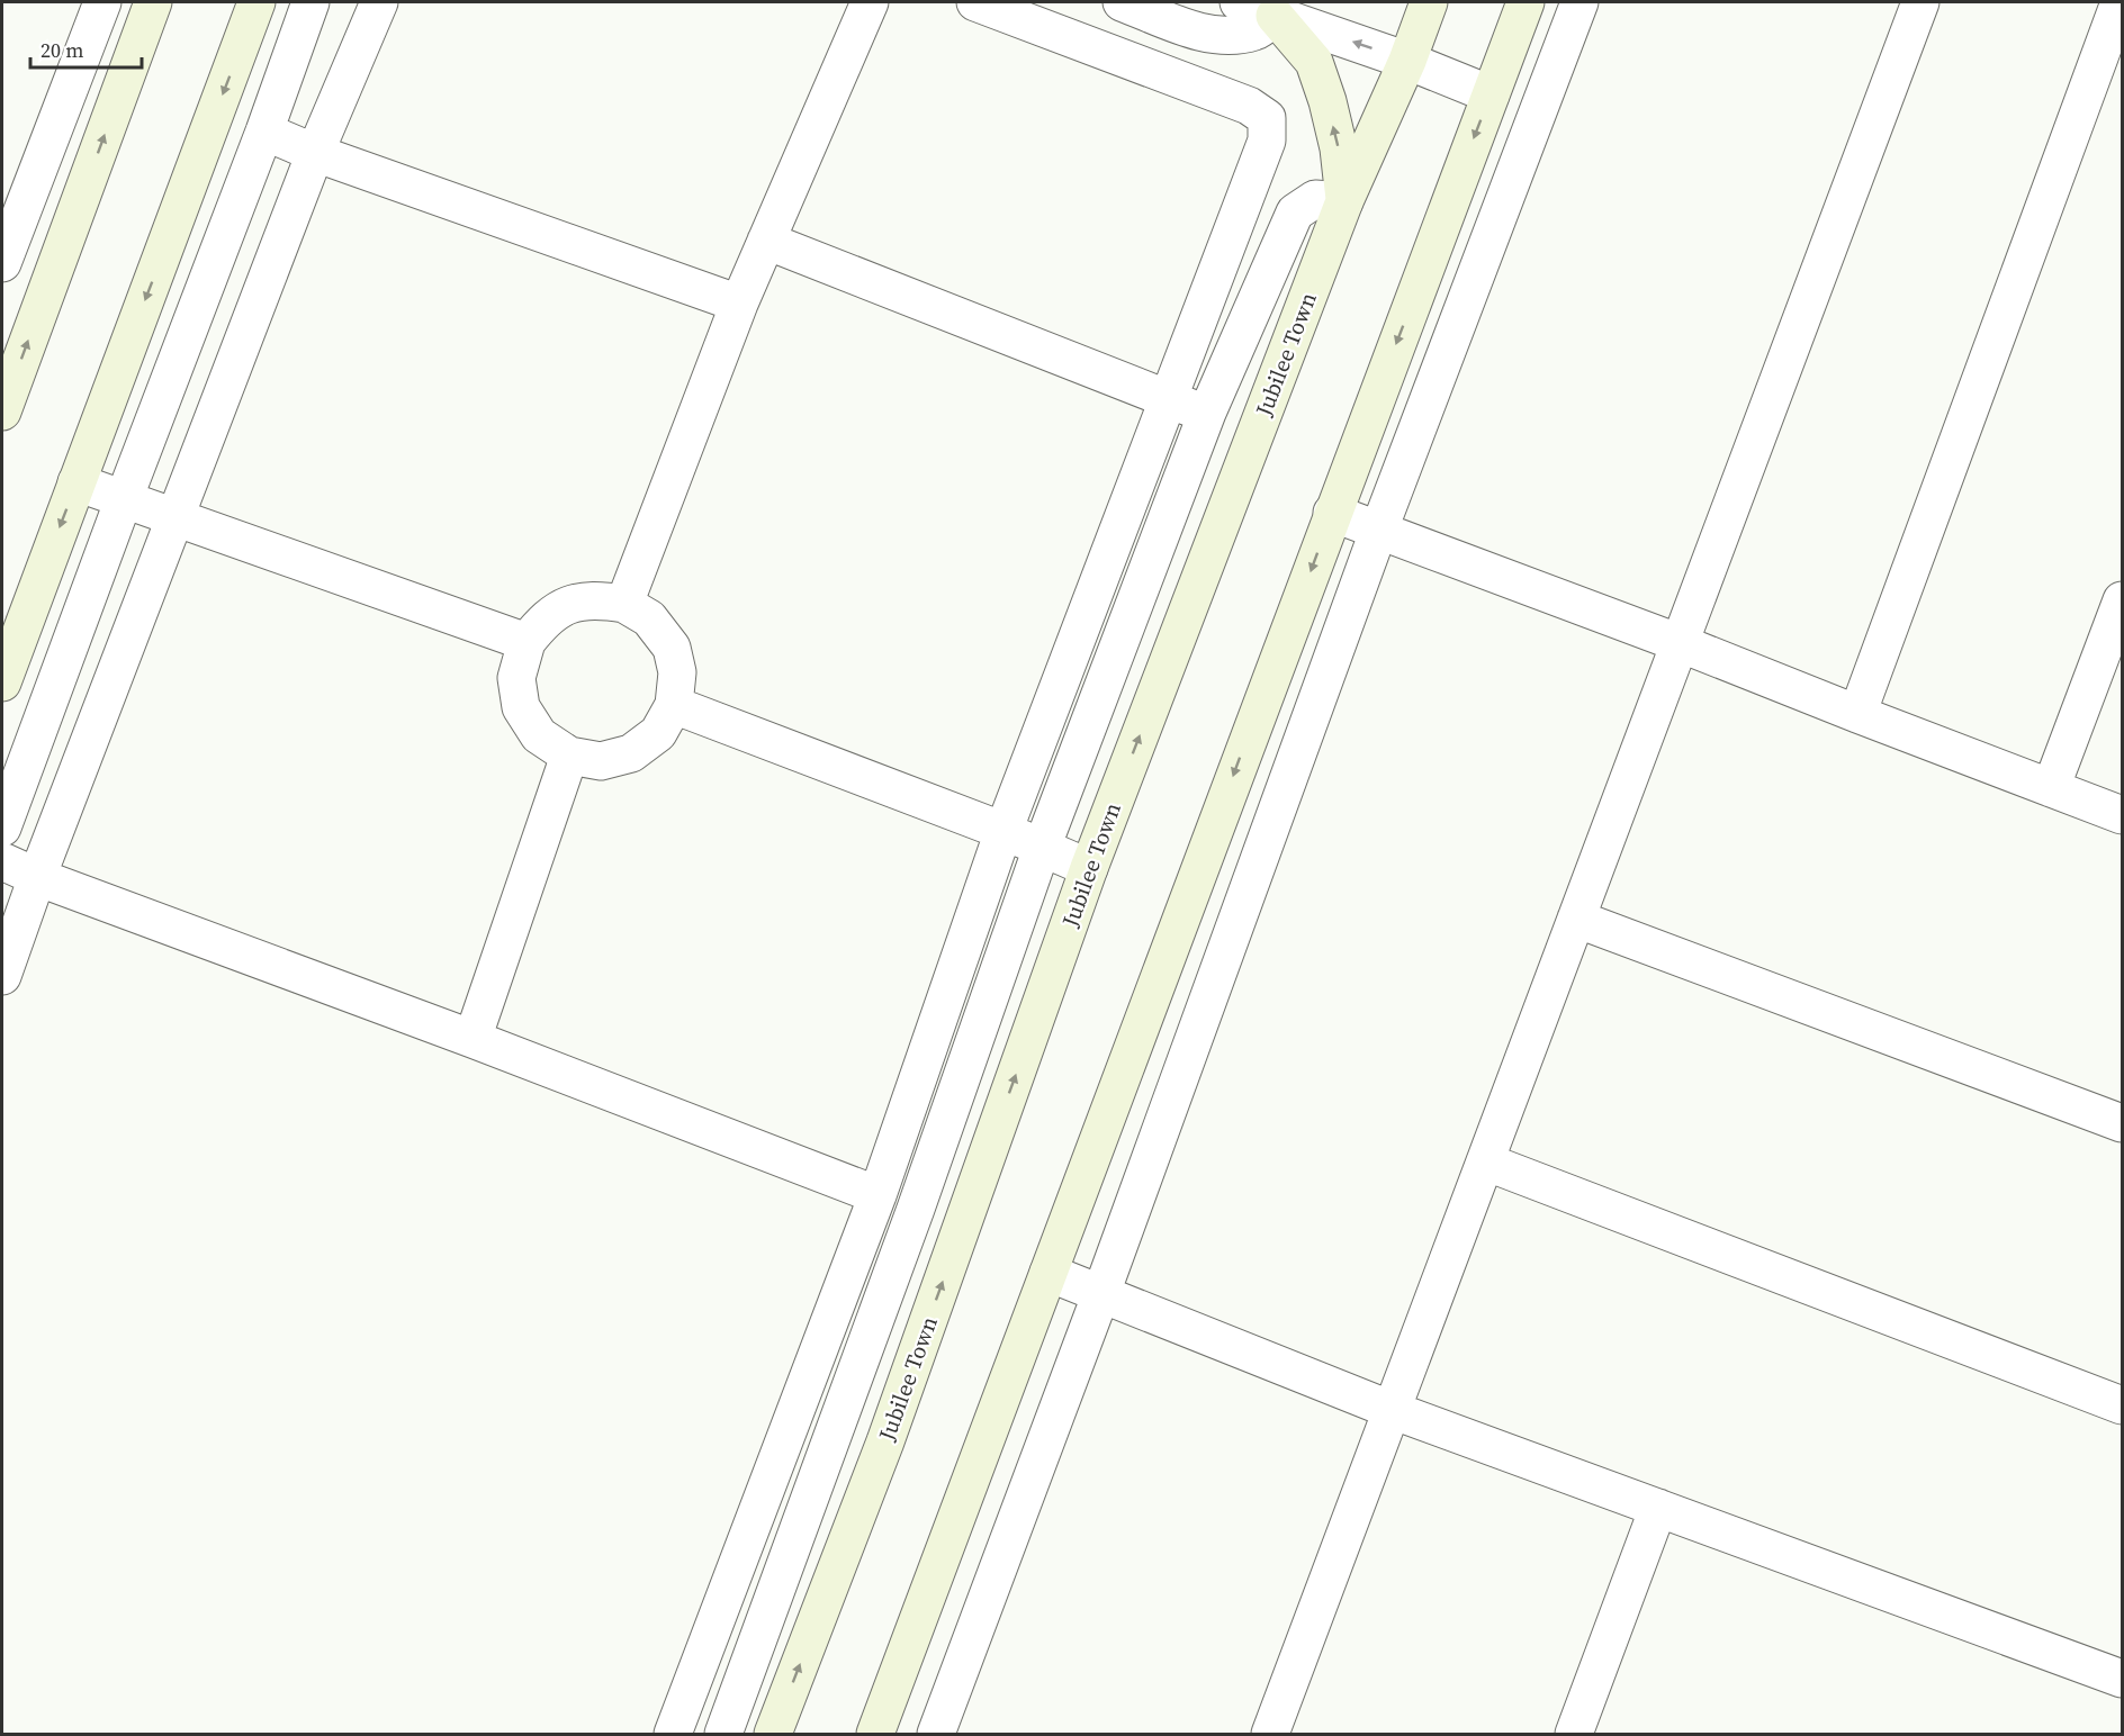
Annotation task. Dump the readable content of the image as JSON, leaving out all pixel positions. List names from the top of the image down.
{
  "streets": {
    "street": ["Jubilee Town"]
  },
  "scale_bar": "20 m"
}
